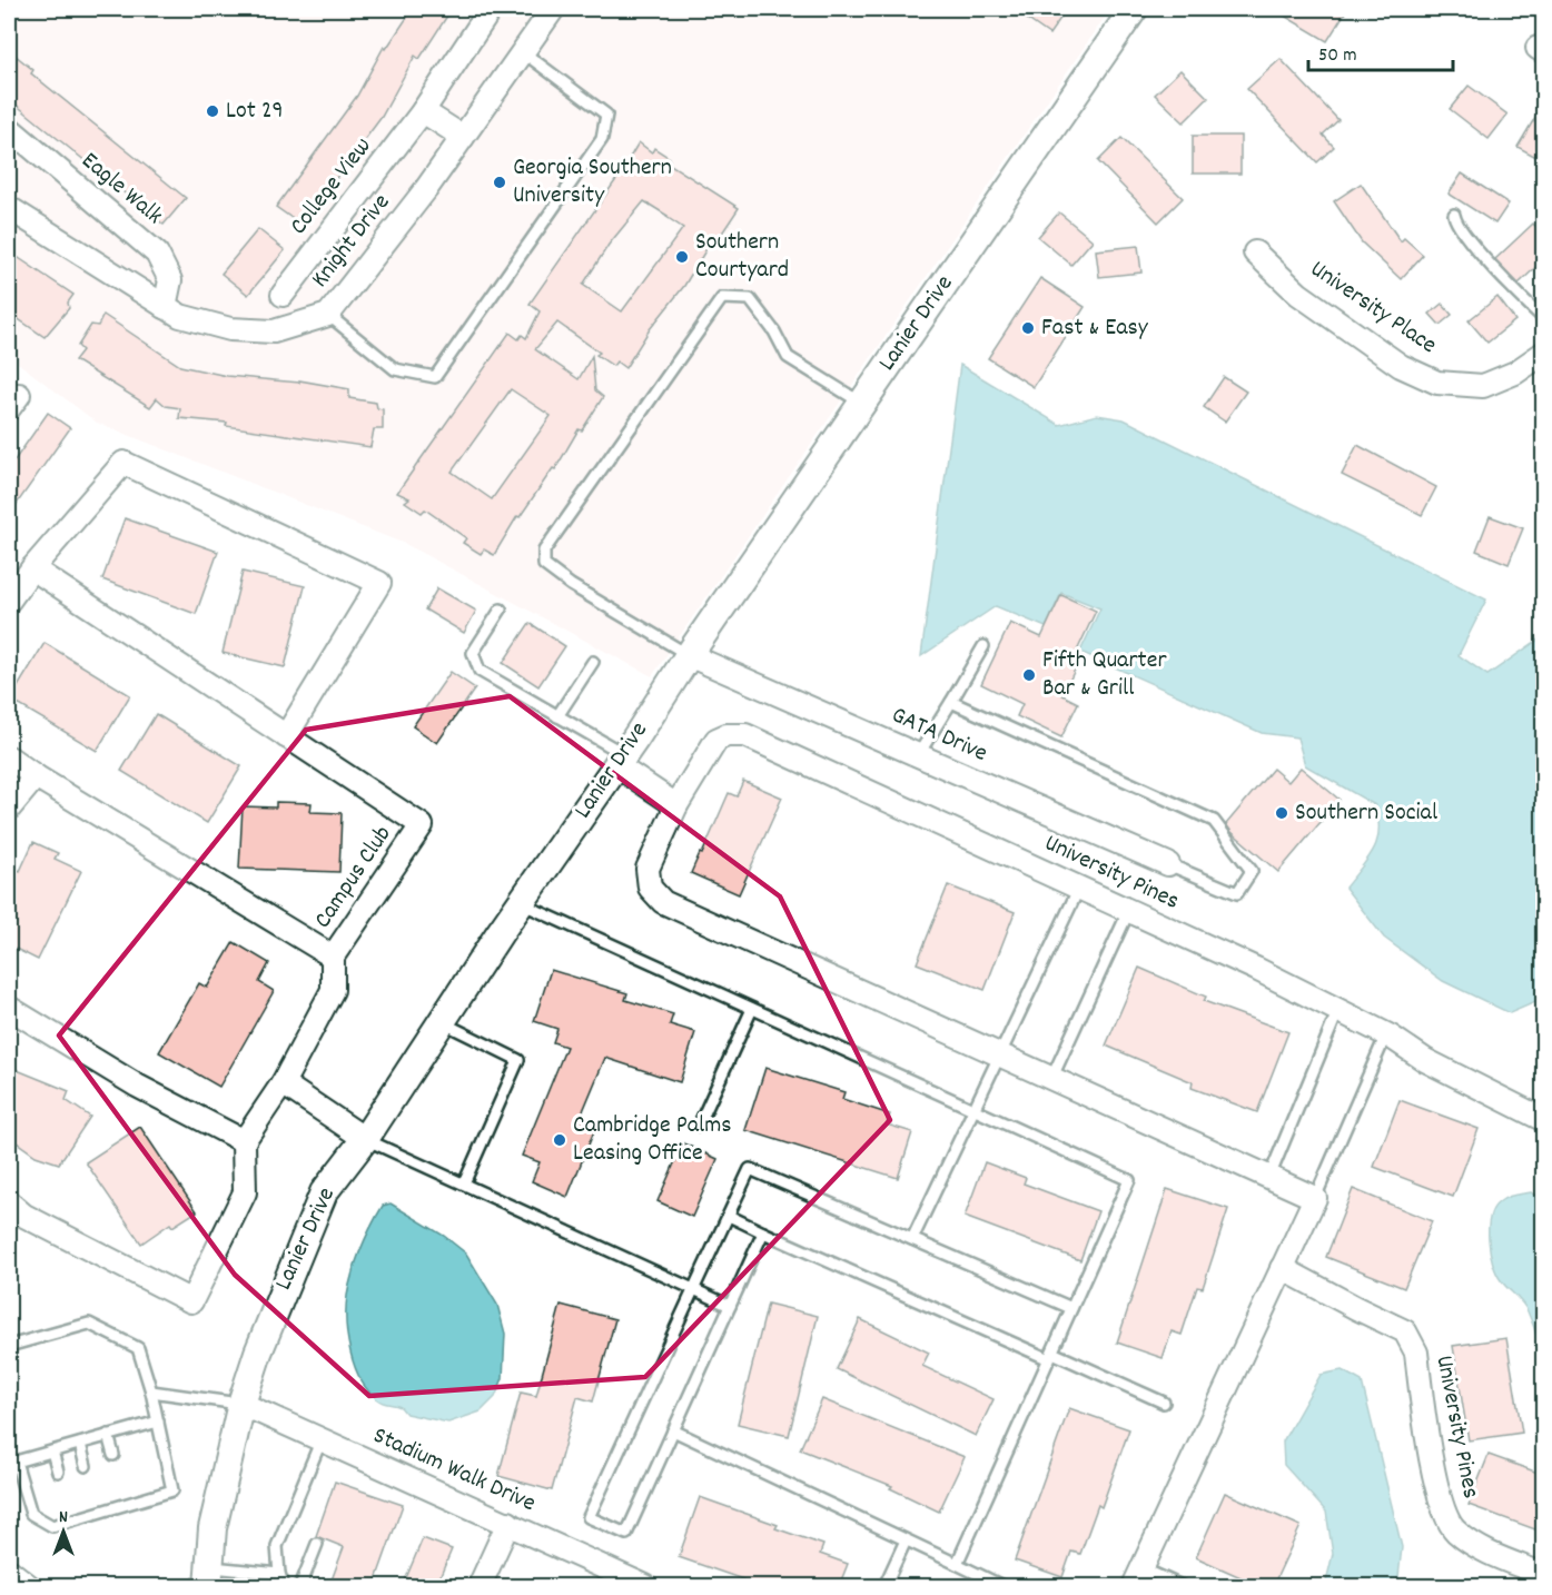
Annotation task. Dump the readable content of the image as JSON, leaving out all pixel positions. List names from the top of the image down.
{
  "streets": {
    "street": [
      "College View",
      "Eagle Walk",
      "Knight Drive",
      "University Place",
      "Lanier Drive",
      "GATA Drive",
      "University Pines",
      "Campus Club",
      "Stadium Walk Drive"
    ]
  },
  "crossings": [
    ["Eagle Walk", "Knight Drive"],
    ["Lanier Drive", "GATA Drive"],
    ["Lanier Drive", "Stadium Walk Drive"]
  ],
  "places": [
    "Lot 29",
    "Georgia Southern University",
    "Southern Courtyard",
    "Fast & Easy",
    "Fifth Quarter Bar & Grill",
    "Southern Social",
    "Cambridge Palms Leasing Office"
  ],
  "scale_bar": "50 m",
  "north": "top"
}
